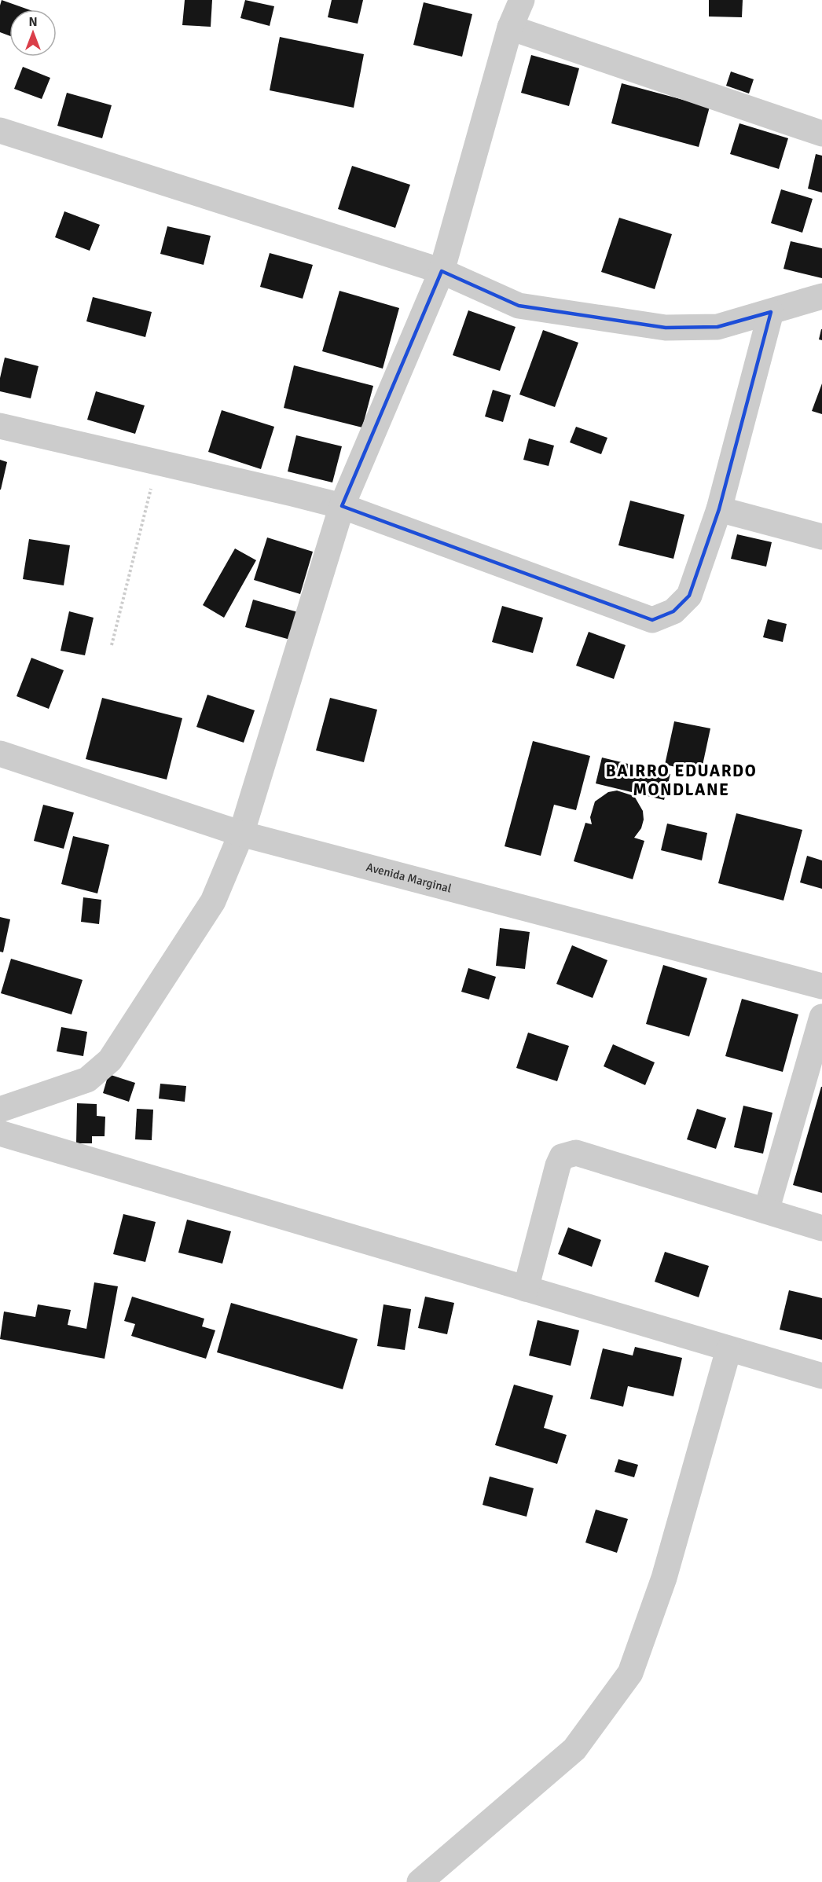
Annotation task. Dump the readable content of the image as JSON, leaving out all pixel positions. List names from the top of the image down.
{
  "streets": {
    "street": ["Avenida Marginal"]
  },
  "districts": ["BAIRRO EDUARDO MONDLANE"],
  "north": "top"
}
